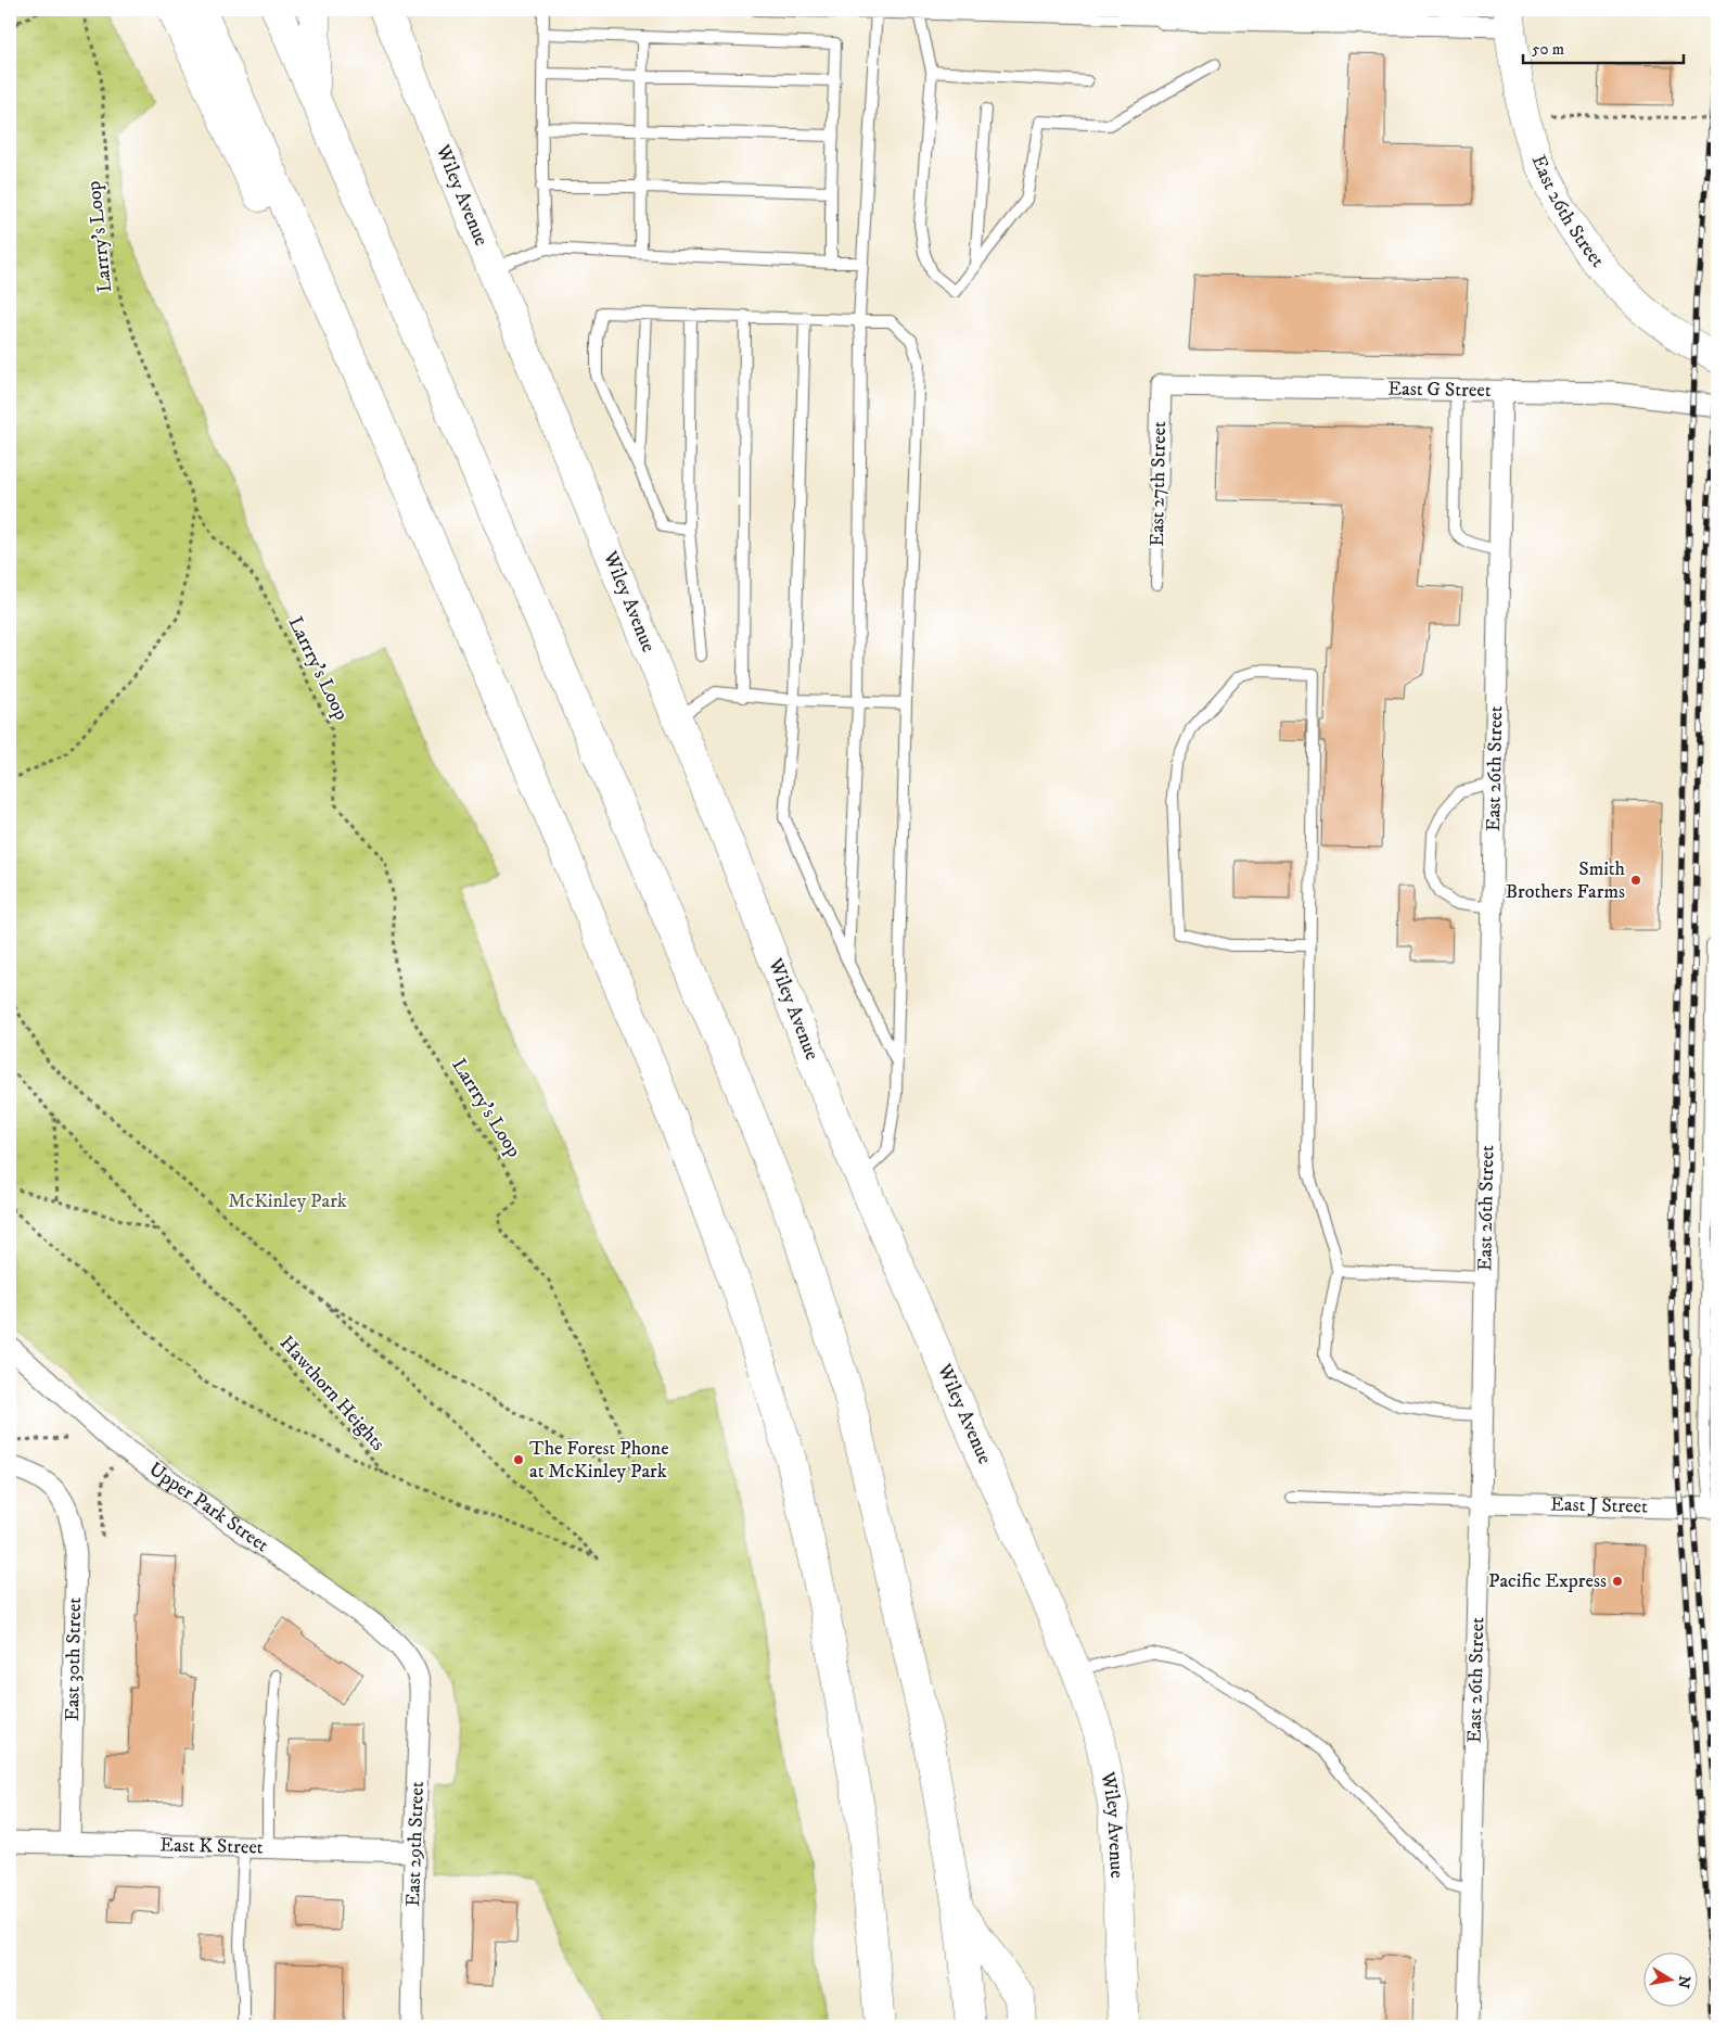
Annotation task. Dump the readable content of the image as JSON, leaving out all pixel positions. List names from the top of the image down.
{
  "streets": {
    "main road": ["Wiley Avenue", "East 26th Street"],
    "street": [
      "East G Street",
      "East 27th Street",
      "East J Street",
      "Upper Park Street",
      "East 30th Street",
      "East 29th Street",
      "East K Street"
    ],
    "path": ["Larrry's Loop", "Hawthorn Heights"]
  },
  "crossings": [
    ["East 26th Street", "East G Street"],
    ["East 26th Street", "East J Street"],
    ["East G Street", "East 27th Street"],
    ["Upper Park Street", "East 29th Street"],
    ["East 30th Street", "East K Street"],
    ["East 29th Street", "East K Street"]
  ],
  "parks": ["McKinley Park"],
  "places": ["Smith Brothers Farms", "The Forest Phone at McKinley Park", "Pacific Express"],
  "scale_bar": "50 m",
  "north": "right"
}
